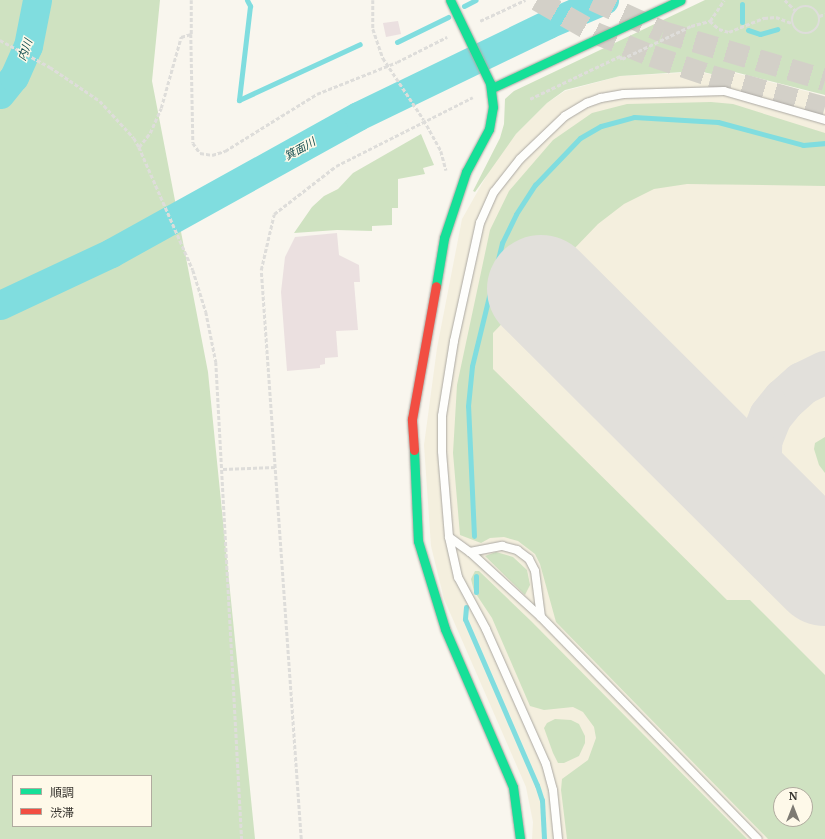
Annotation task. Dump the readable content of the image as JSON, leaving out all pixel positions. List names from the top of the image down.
{
  "water": ["内川", "箕面川"],
  "legend": ["順調", "渋滞"],
  "north": "top"
}
